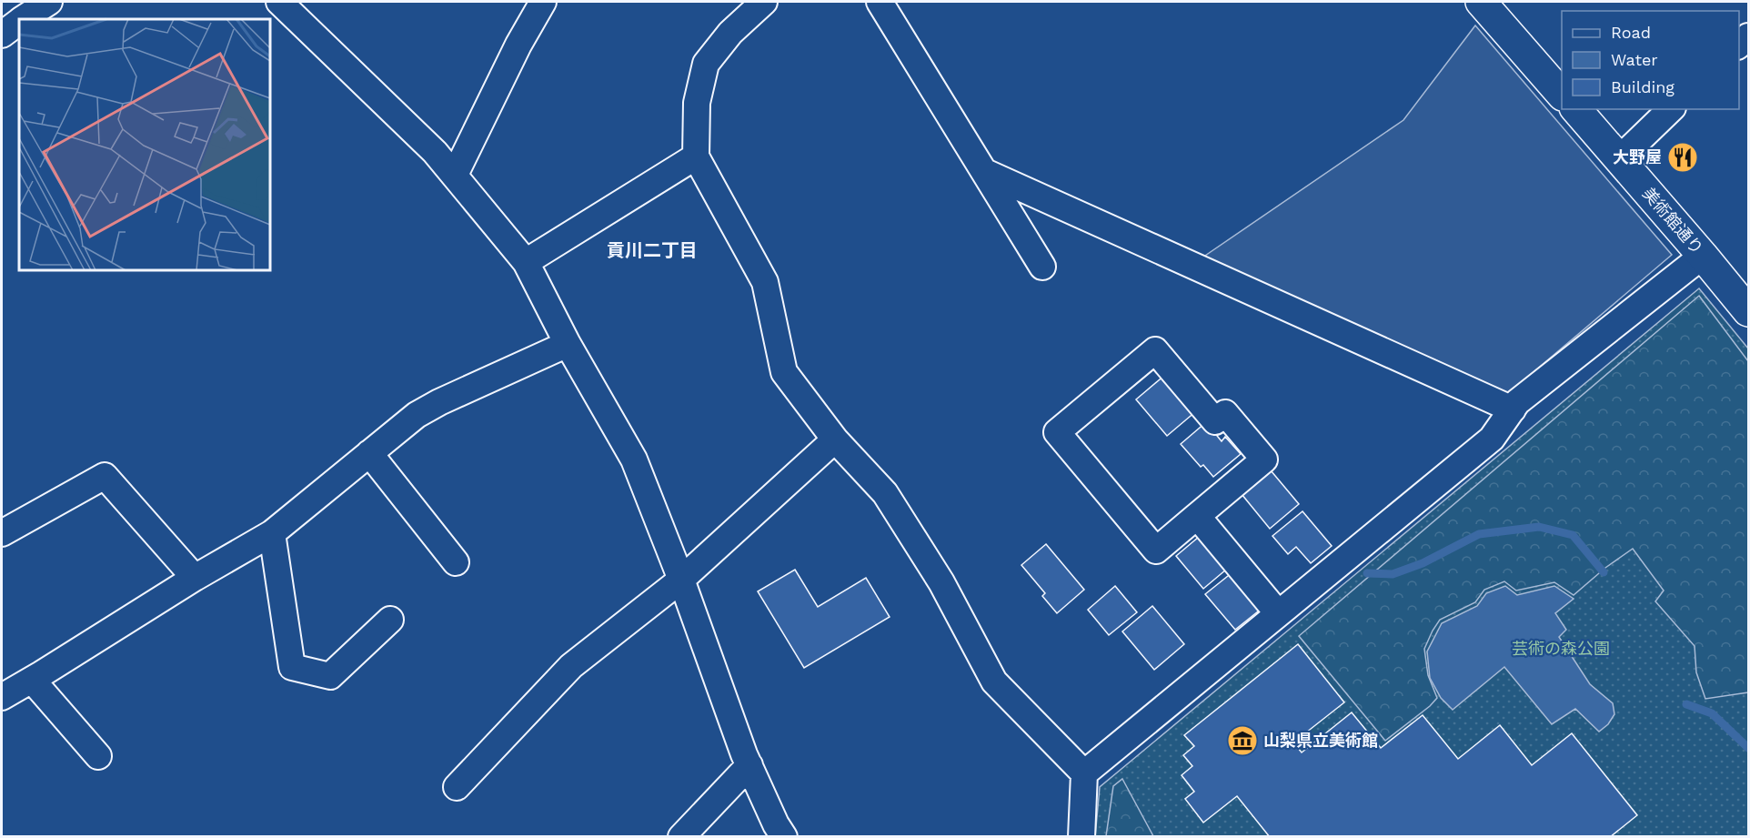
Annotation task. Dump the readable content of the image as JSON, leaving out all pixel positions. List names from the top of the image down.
{
  "streets": {
    "highway": ["美術館通り"]
  },
  "districts": ["貢川二丁目"],
  "parks": ["芸術の森公園"],
  "places": {
    "restaurant": ["大野屋"],
    "museum": ["山梨県立美術館"]
  },
  "legend": ["Road", "Water", "Building"]
}
